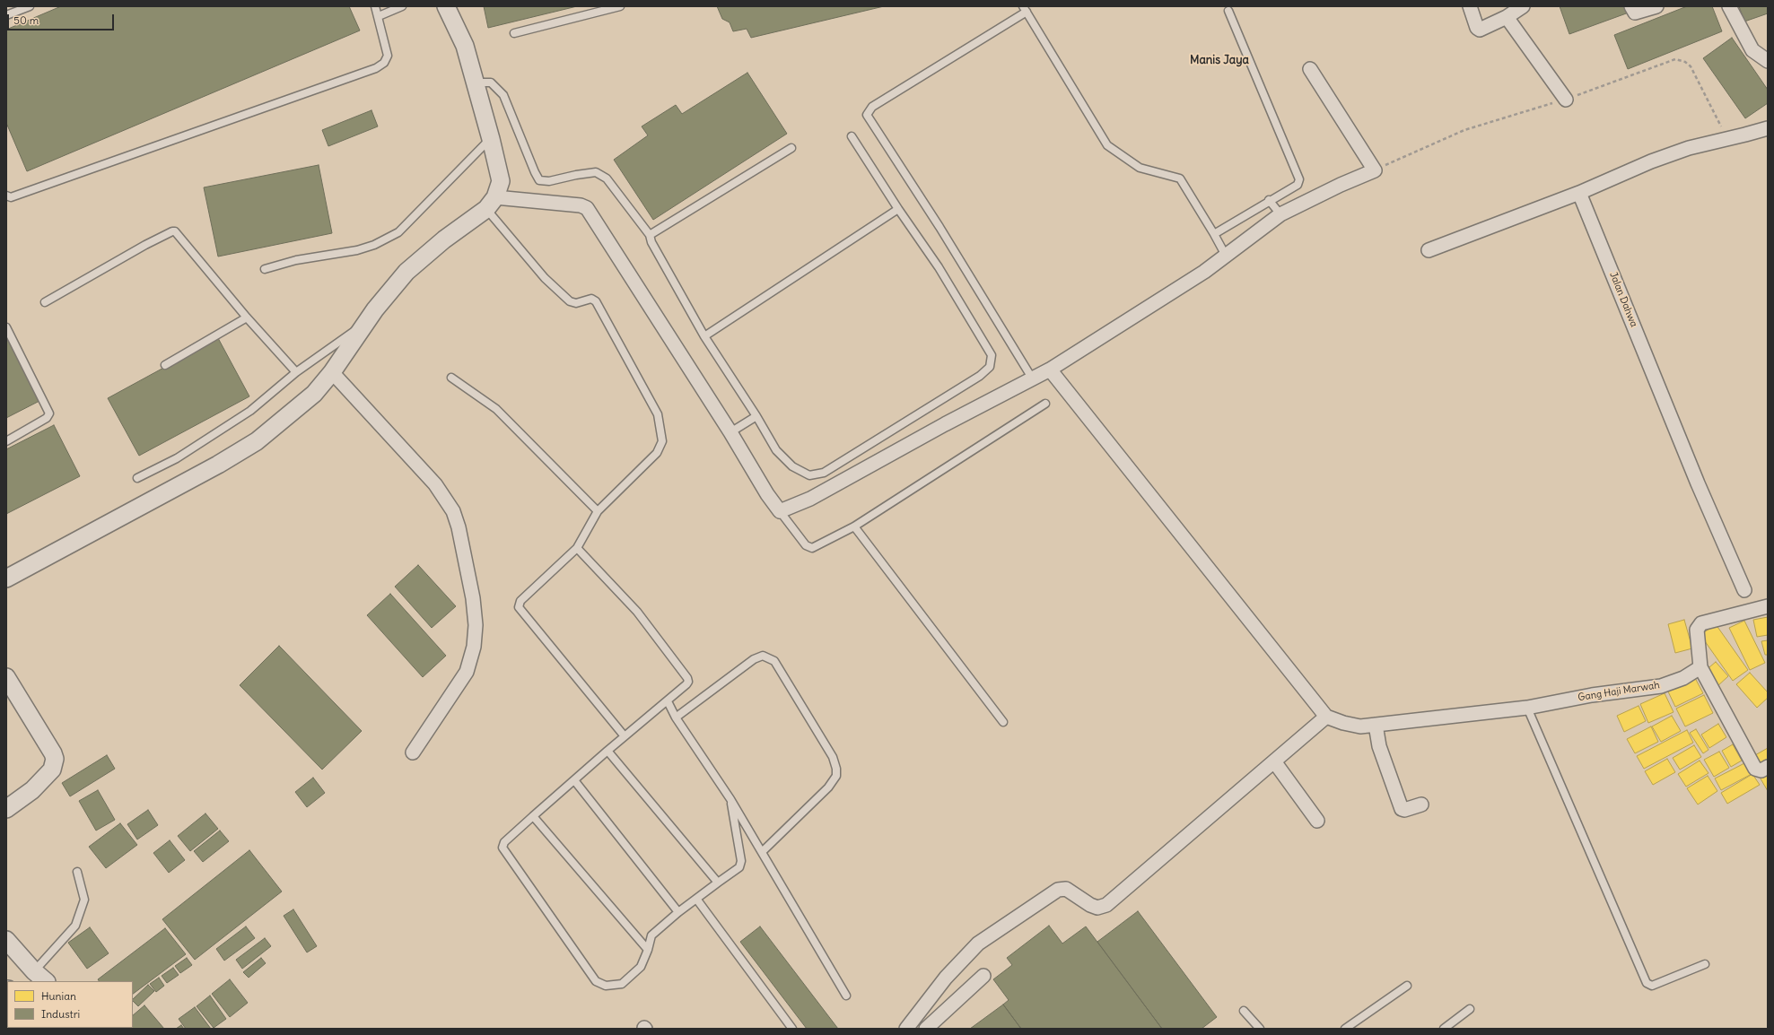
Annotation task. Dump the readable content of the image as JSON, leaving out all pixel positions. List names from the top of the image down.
{
  "streets": {
    "street": ["Jalan Dahwa", "Gang Haji Marwah"]
  },
  "districts": ["Manis Jaya"],
  "legend": ["Hunian", "Industri"],
  "scale_bar": "50 m"
}
